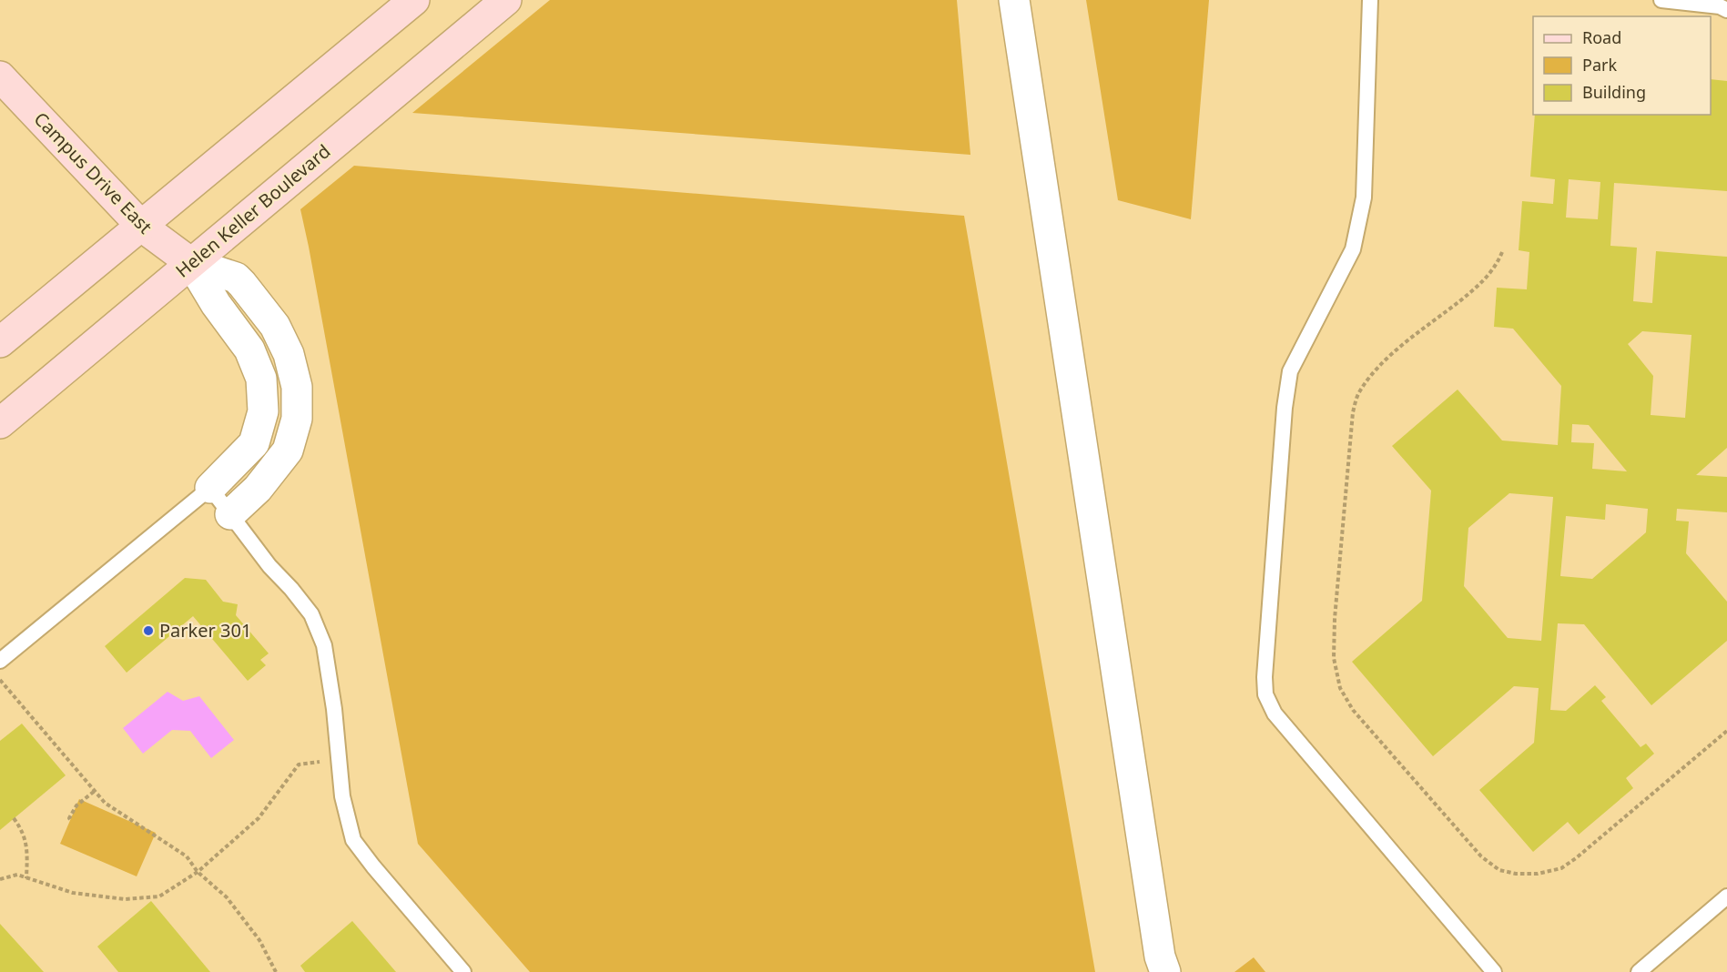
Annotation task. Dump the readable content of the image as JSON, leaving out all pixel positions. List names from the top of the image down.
{
  "streets": {
    "street": ["Campus Drive East", "Helen Keller Boulevard"]
  },
  "crossings": [
    ["Campus Drive East", "Helen Keller Boulevard"]
  ],
  "places": ["Parker 301"],
  "legend": ["Road", "Park", "Building"]
}
